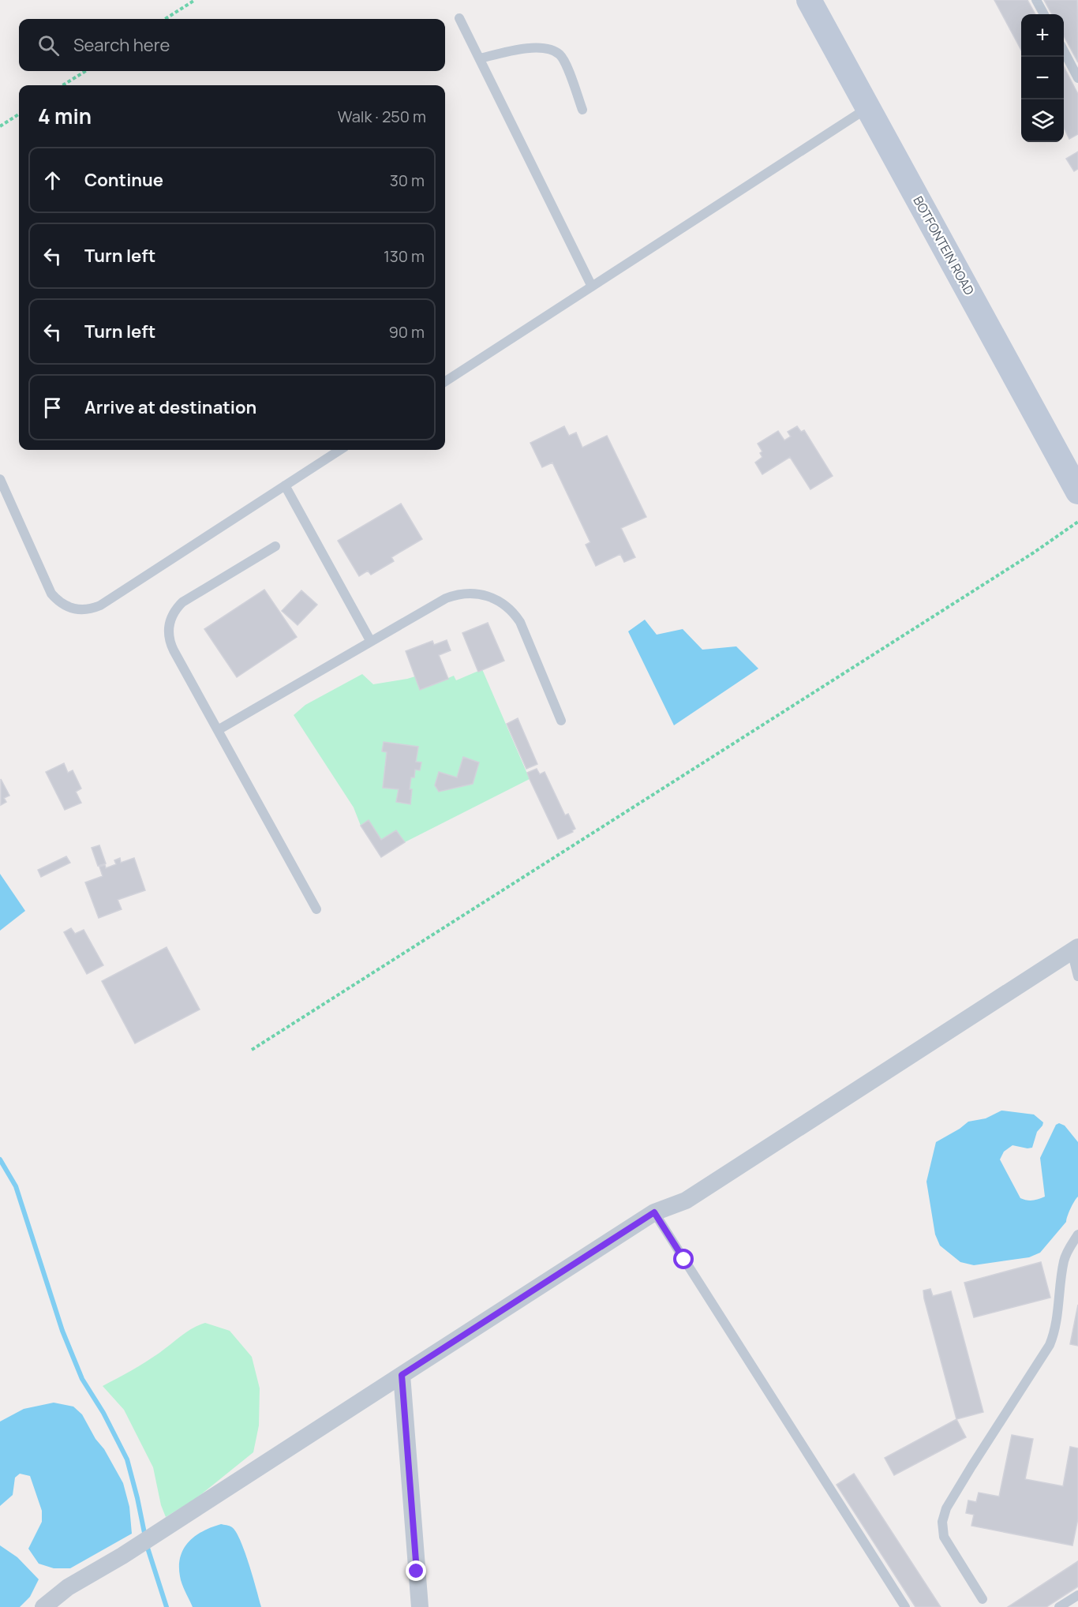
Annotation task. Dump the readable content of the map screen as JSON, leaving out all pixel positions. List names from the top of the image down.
{
  "streets": {
    "main road": ["BOTFONTEIN ROAD"]
  },
  "page": {
    "map_buttons": ["+", "−"],
    "search": "Search here",
    "heading": ["4 min", "Walk · 250 m"],
    "list": [
      ["Continue", "30 m"],
      ["Turn left", "130 m"],
      ["Turn left", "90 m"],
      "Arrive at destination"
    ]
  }
}
